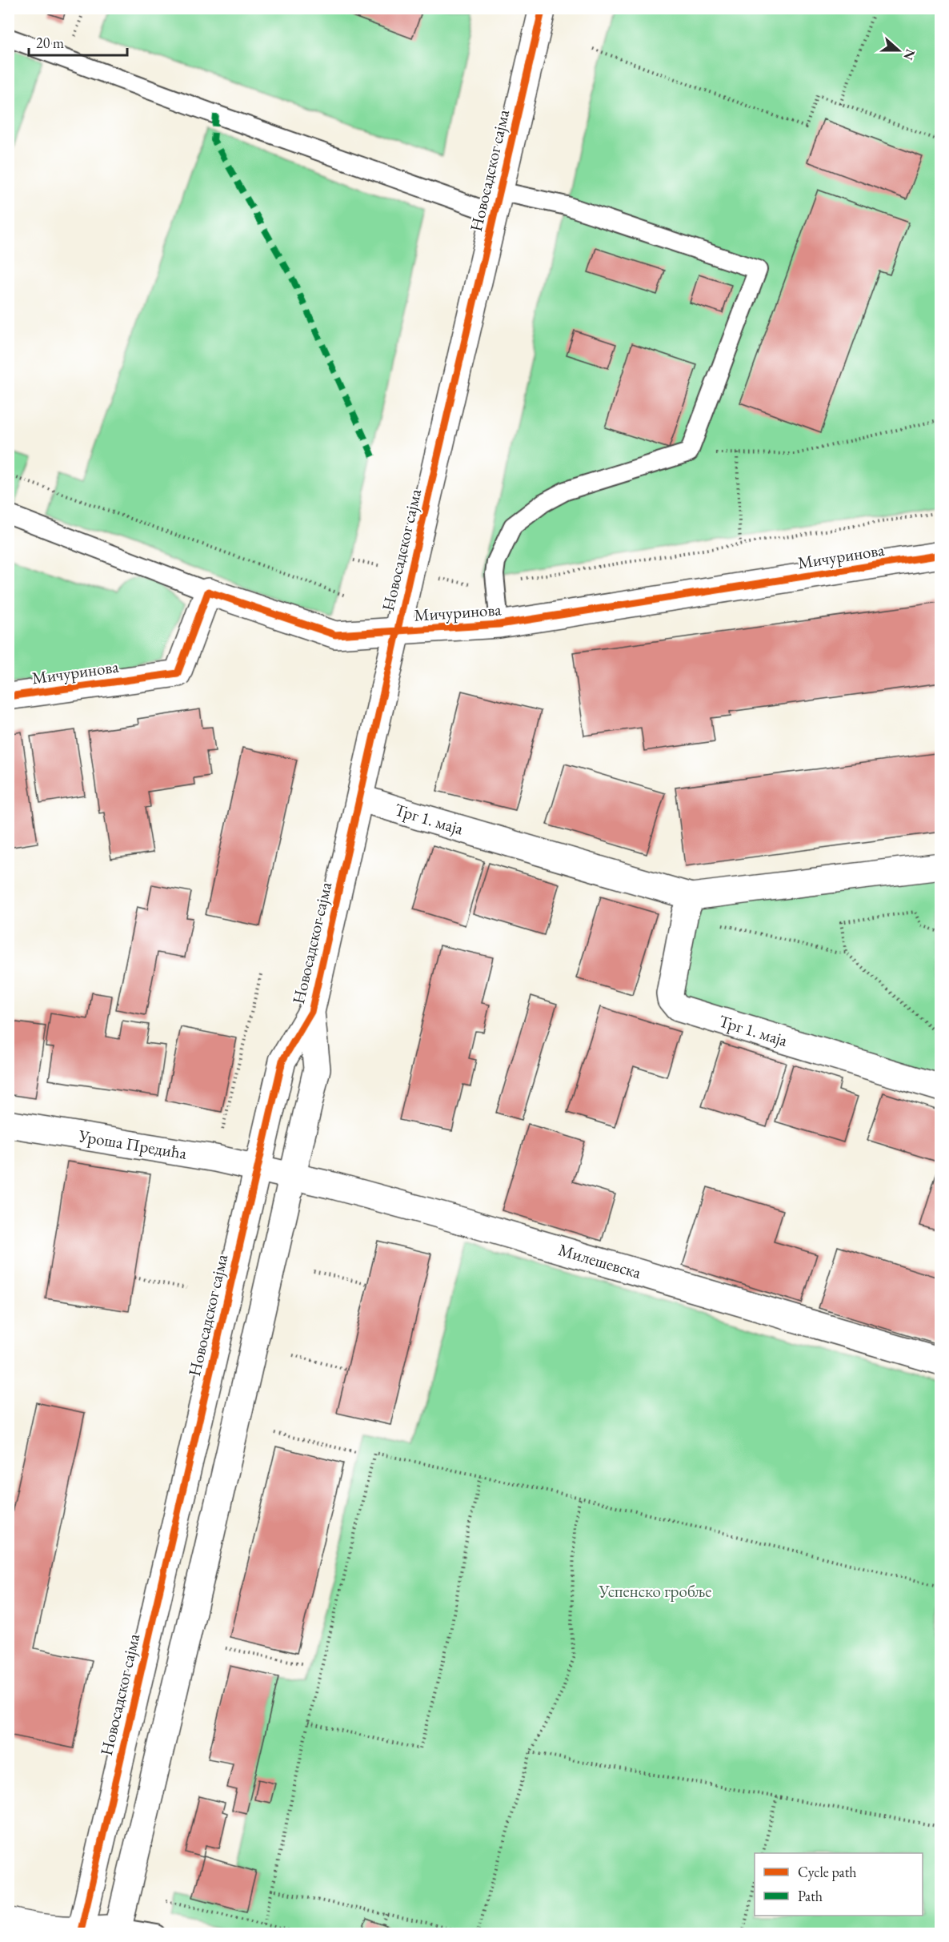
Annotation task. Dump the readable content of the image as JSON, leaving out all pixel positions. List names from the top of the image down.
{
  "streets": {
    "street": [
      "Новосадског сајма",
      "Мичуринова",
      "Трг 1. маја",
      "Уроша Предића",
      "Милешевска"
    ]
  },
  "crossings": [
    ["Новосадског сајма", "Мичуринова"],
    ["Новосадског сајма", "Трг 1. маја"],
    ["Новосадског сајма", "Уроша Предића"],
    ["Новосадског сајма", "Милешевска"],
    ["Уроша Предића", "Милешевска"]
  ],
  "parks": ["Успенско гробље"],
  "legend": ["Cycle path", "Path"],
  "scale_bar": "20 m",
  "north": "right"
}
